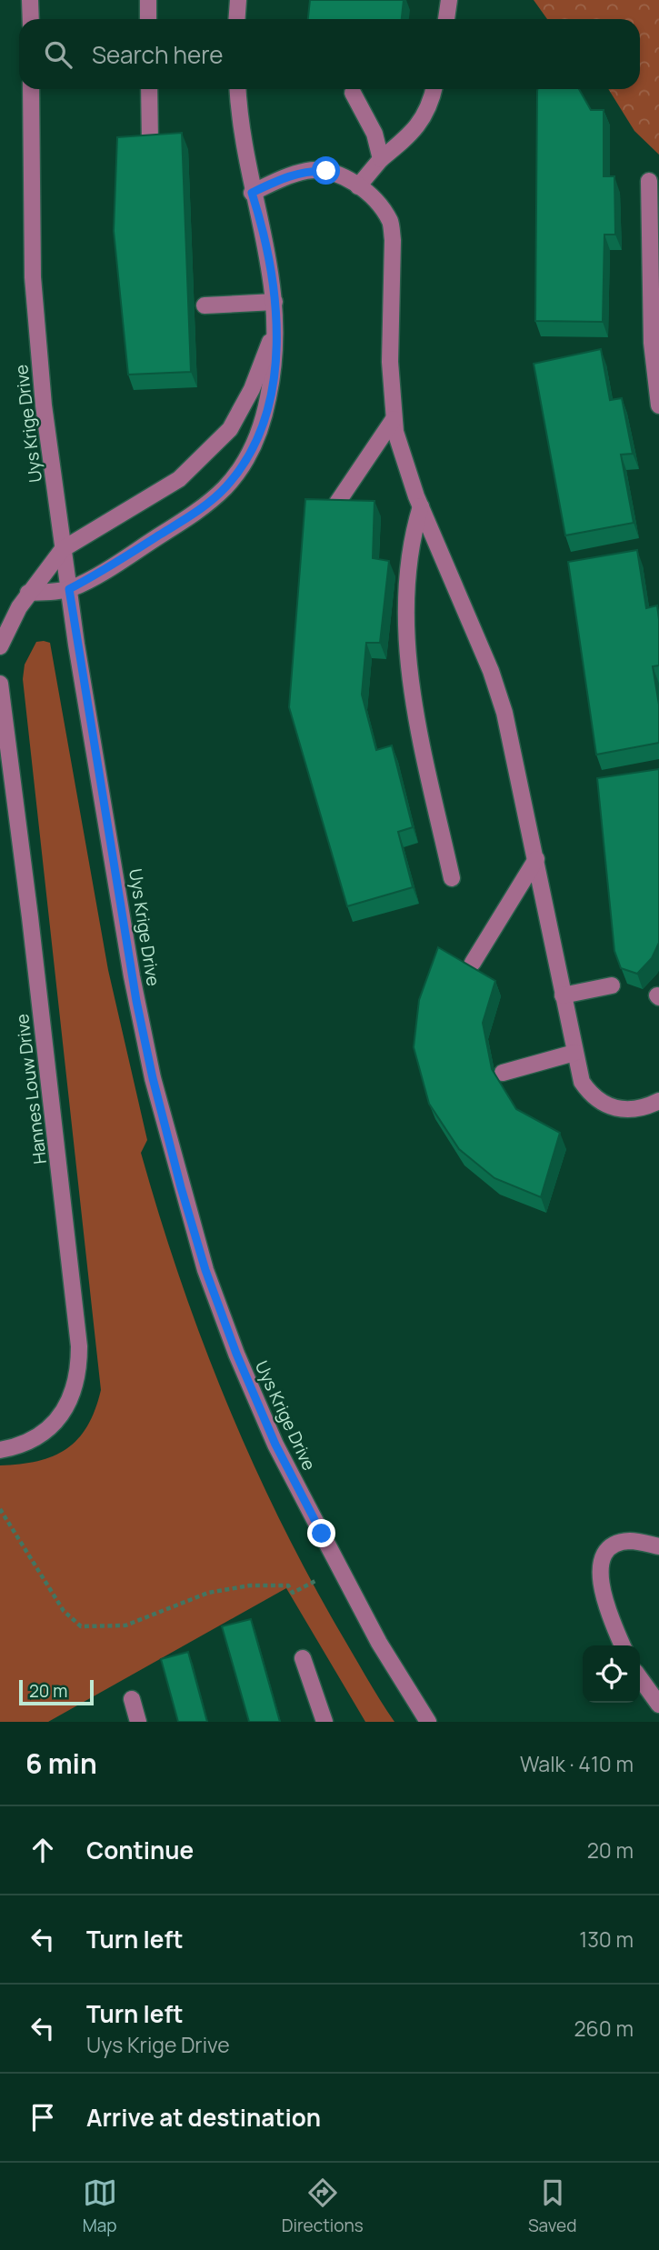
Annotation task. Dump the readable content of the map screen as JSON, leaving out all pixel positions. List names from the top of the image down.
{
  "streets": {
    "street": ["Uys Krige Drive", "Hannes Louw Drive"]
  },
  "scale_bar": "20 m",
  "page": {
    "search": "Search here",
    "scale": "20 m",
    "heading": ["6 min", "Walk · 410 m"],
    "list": [
      ["Continue", "20 m"],
      ["Turn left", "130 m"],
      ["Turn left", "Uys Krige Drive", "260 m"],
      "Arrive at destination"
    ],
    "nav": ["Map", "Directions", "Saved"]
  }
}
